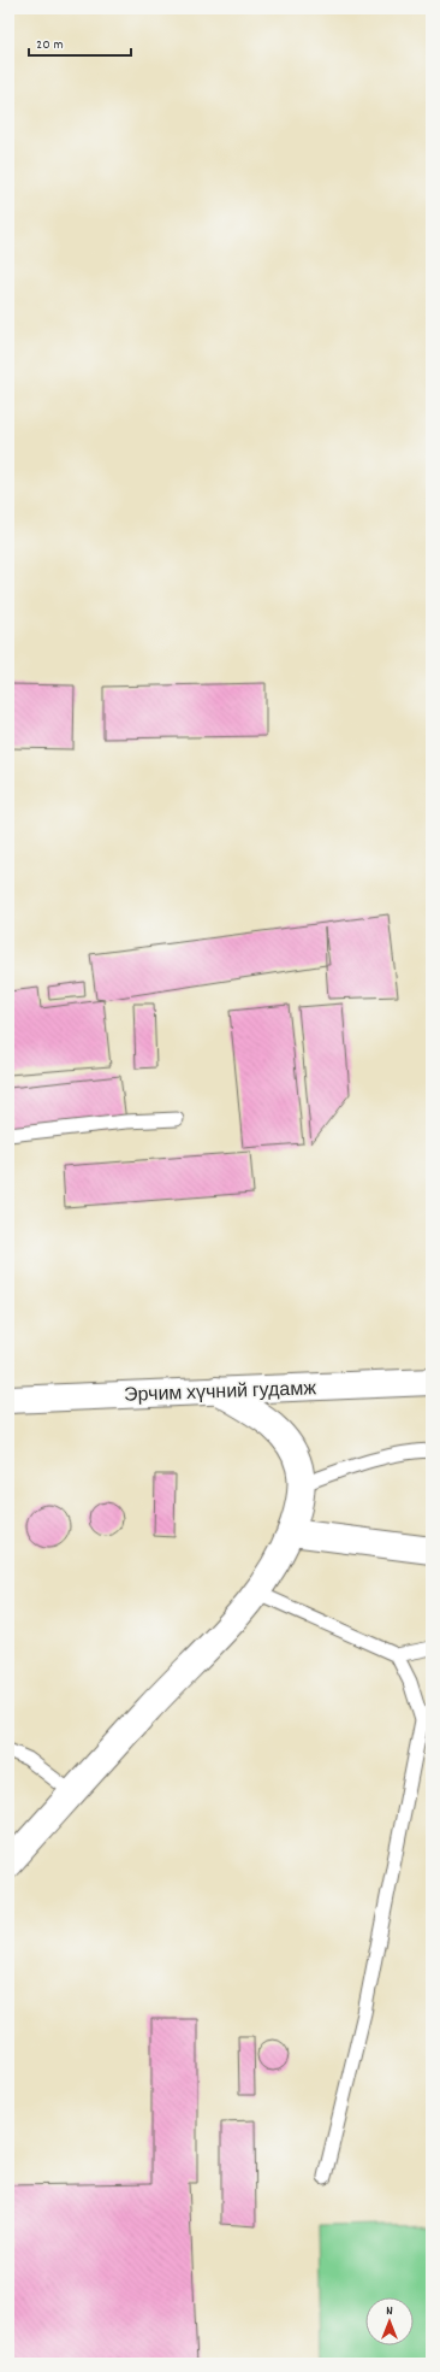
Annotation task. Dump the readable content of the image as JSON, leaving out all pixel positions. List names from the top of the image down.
{
  "streets": {
    "street": ["Эрчим хүчний гудамж"]
  },
  "scale_bar": "20 m",
  "north": "top"
}
